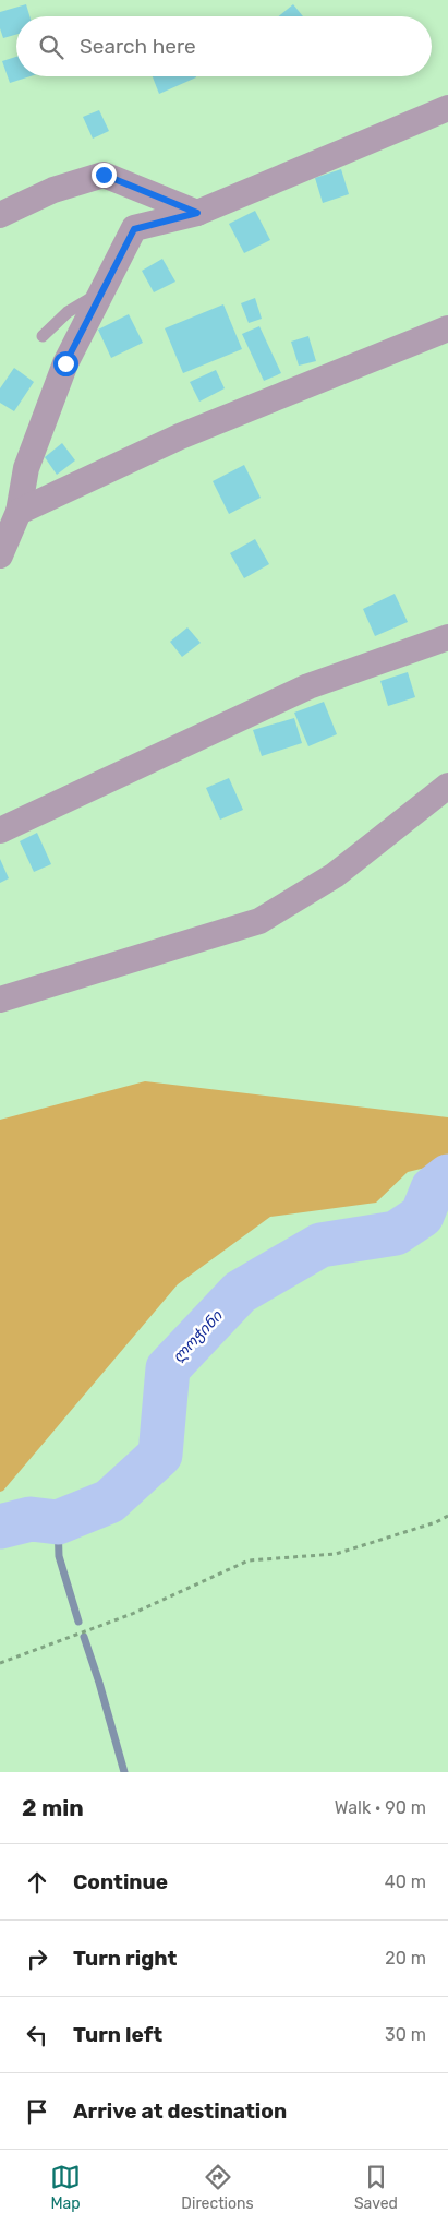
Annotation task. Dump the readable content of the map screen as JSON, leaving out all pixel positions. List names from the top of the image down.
{
  "water": ["ლოჭინი"],
  "page": {
    "search": "Search here",
    "heading": ["2 min", "Walk · 90 m"],
    "list": [
      ["Continue", "40 m"],
      ["Turn right", "20 m"],
      ["Turn left", "30 m"],
      "Arrive at destination"
    ],
    "nav": ["Map", "Directions", "Saved"]
  }
}
